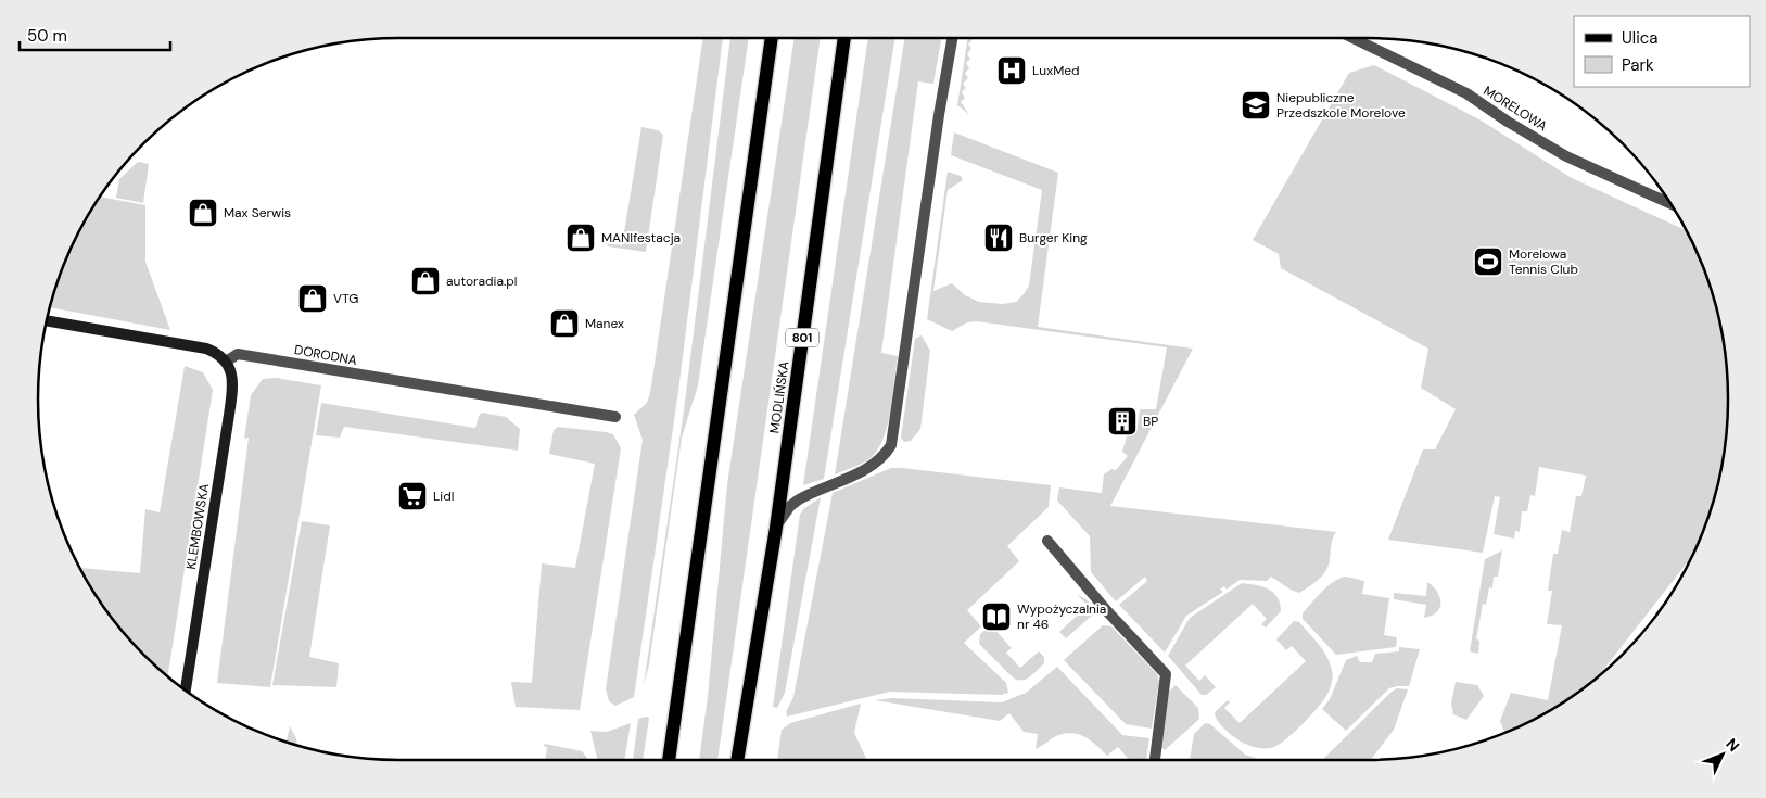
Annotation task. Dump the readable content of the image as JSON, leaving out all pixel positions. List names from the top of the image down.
{
  "streets": {
    "main road": ["801", "MODLIŃSKA"],
    "street": ["MORELOWA", "DORODNA", "KLEMBOWSKA"]
  },
  "crossings": [
    ["DORODNA", "KLEMBOWSKA"]
  ],
  "places": {
    "hospital": ["LuxMed"],
    "school or university": ["Niepubliczne Przedszkole Morelove"],
    "shop": [
      "Max Serwis",
      "MANIfestacja",
      "autoradia.pl",
      "VTG",
      "Manex"
    ],
    "restaurant": ["Burger King"],
    "sports": ["Morelowa Tennis Club"],
    "building": ["BP"],
    "supermarket": ["Lidl"],
    "library": ["Wypożyczalnia nr 46"]
  },
  "legend": ["Ulica", "Park"],
  "scale_bar": "50 m",
  "north": "top right"
}
